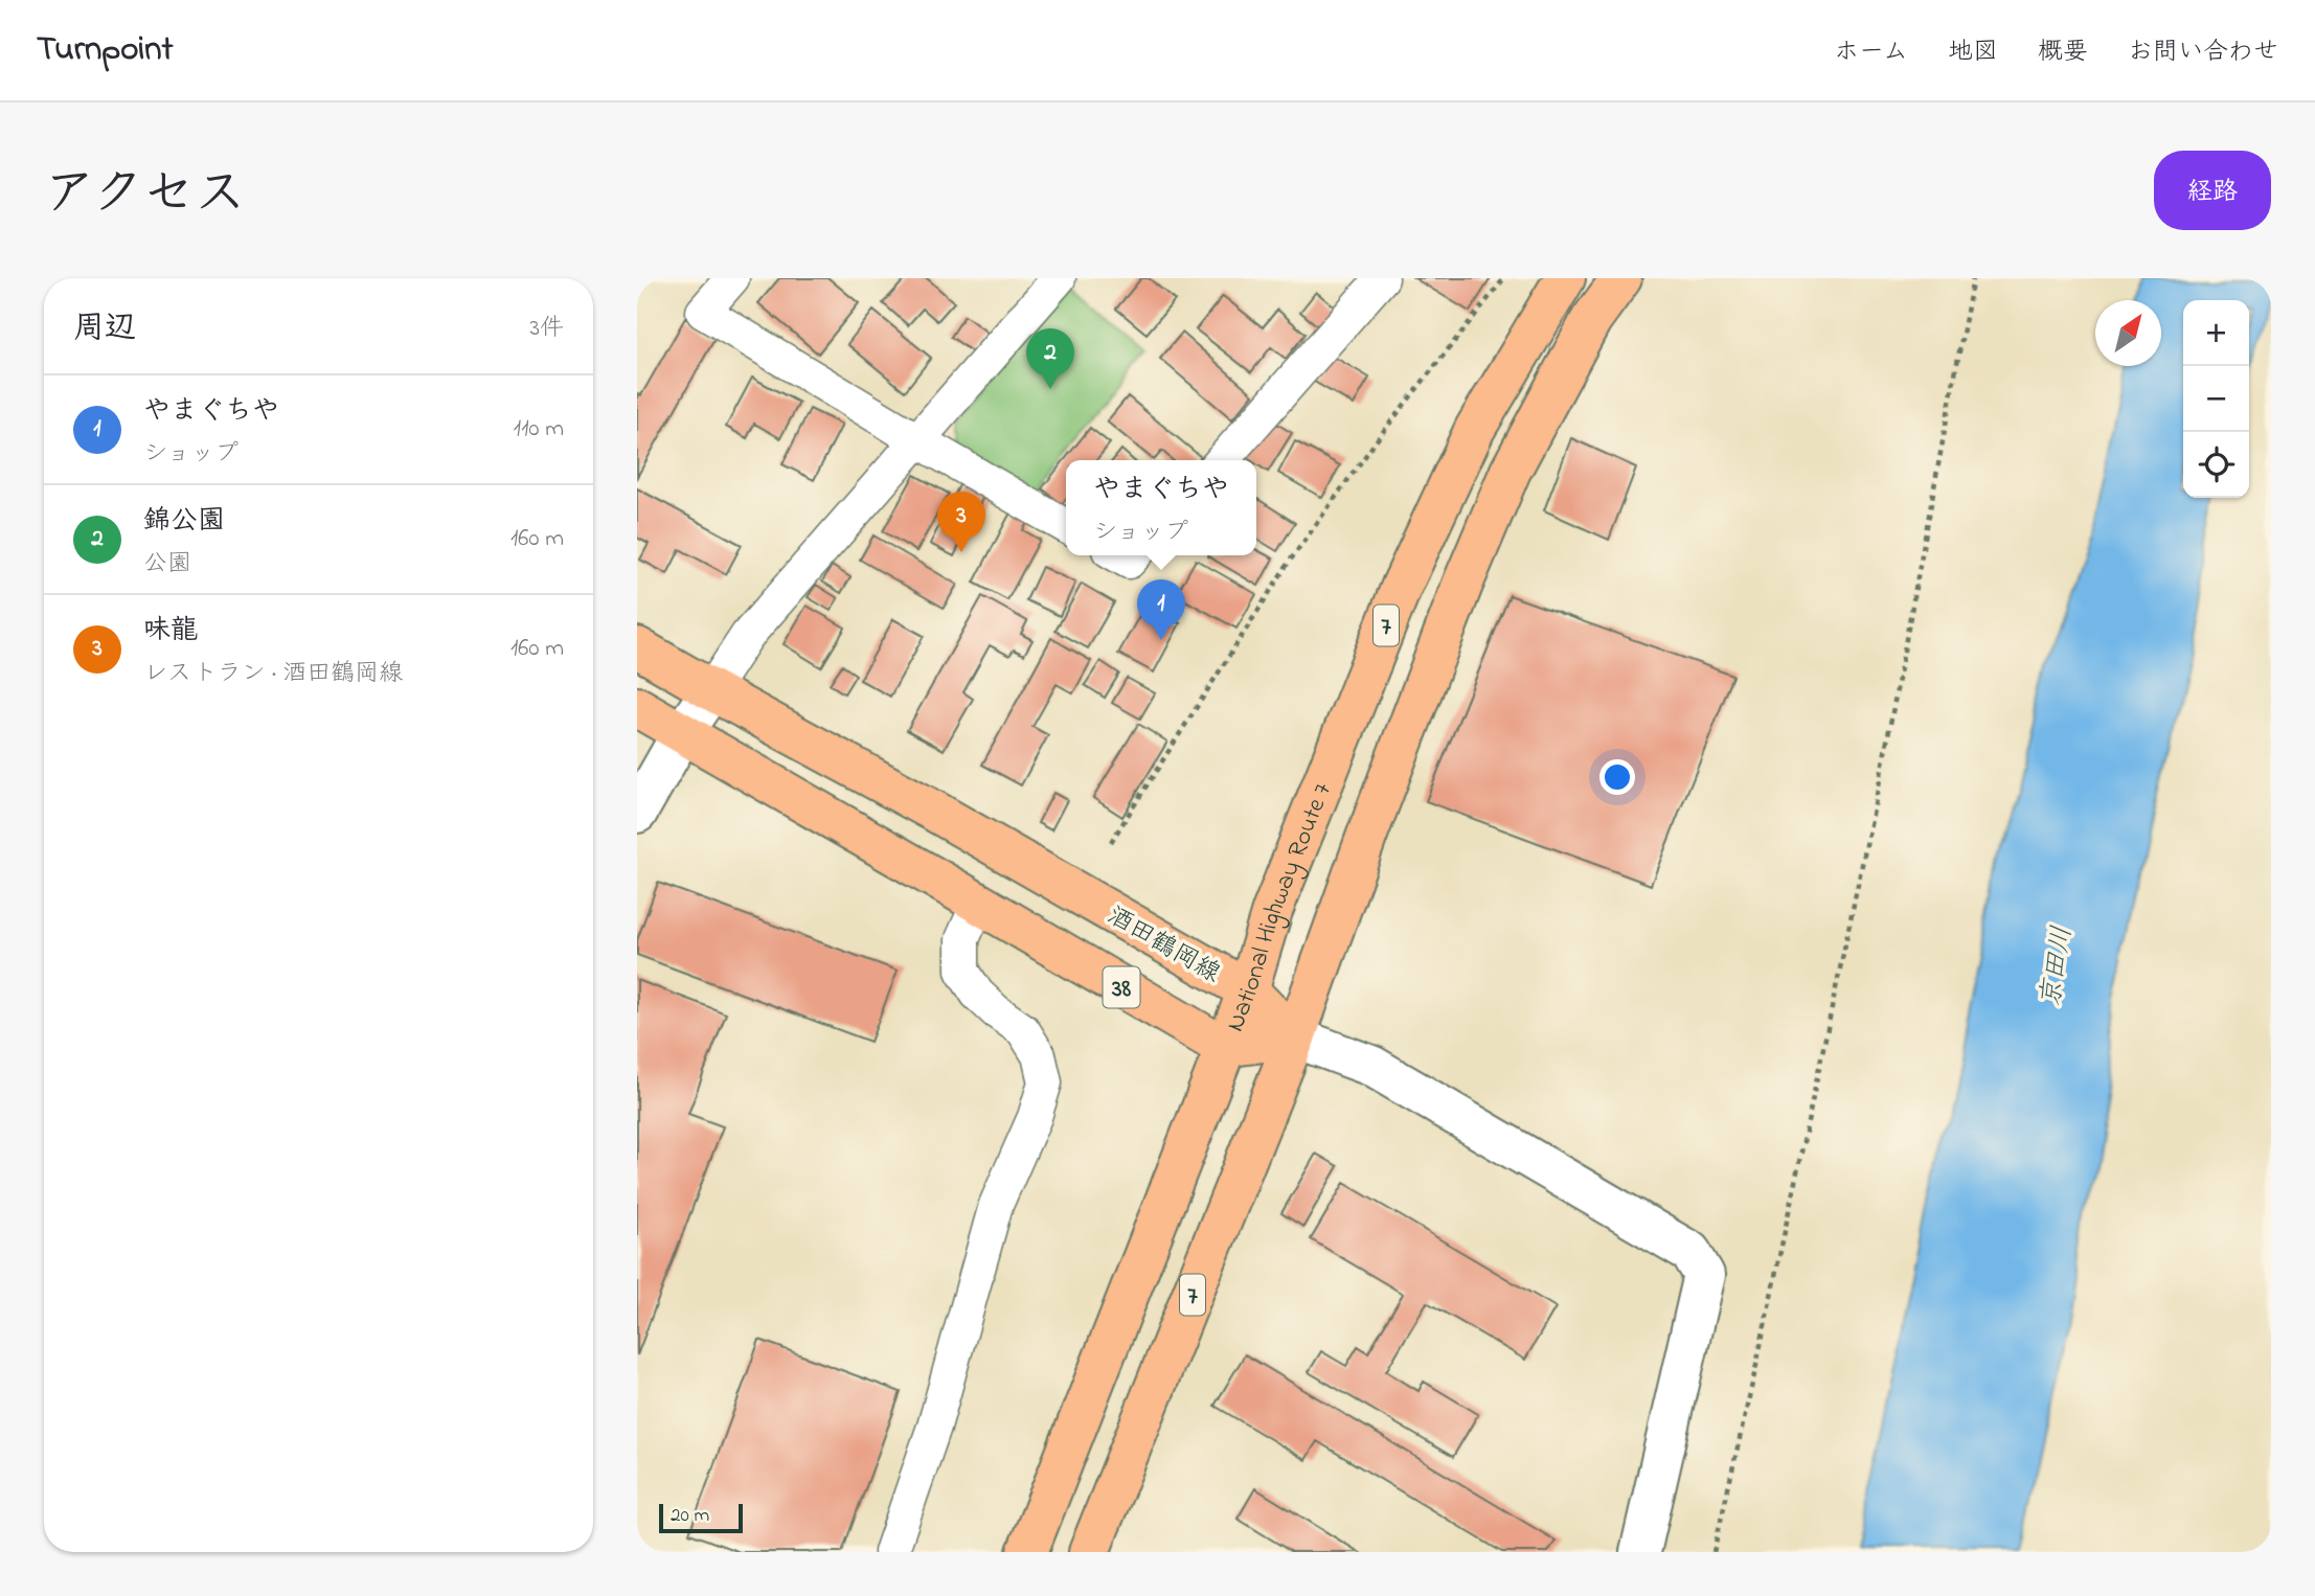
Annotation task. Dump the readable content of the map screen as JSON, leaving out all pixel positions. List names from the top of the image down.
{
  "streets": {
    "main road": [
      "7",
      "National Highway Route 7",
      "酒田鶴岡線",
      "38"
    ]
  },
  "crossings": [
    ["7", "酒田鶴岡線"],
    ["National Highway Route 7", "酒田鶴岡線"],
    ["National Highway Route 7", "38"]
  ],
  "water": ["京田川"],
  "scale_bar": "20 m",
  "north": "top right",
  "page": {
    "header": "Turnpoint",
    "nav": [
      "ホーム",
      "地図",
      "概要",
      "お問い合わせ"
    ],
    "title": "アクセス",
    "buttons": "経路",
    "heading": ["周辺", "3件"],
    "map_buttons": ["+", "−"],
    "pins": ["2", "3", "1"],
    "list": [
      {
        "mark": "1",
        "name": "やまぐちや",
        "note": "ショップ",
        "value": "110 m"
      },
      {
        "mark": "2",
        "name": "錦公園",
        "note": "公園",
        "value": "160 m"
      },
      {
        "mark": "3",
        "name": "味龍",
        "note": "レストラン · 酒田鶴岡線",
        "value": "160 m"
      }
    ],
    "popup": ["やまぐちや", "ショップ"],
    "scale": "20 m"
  }
}
